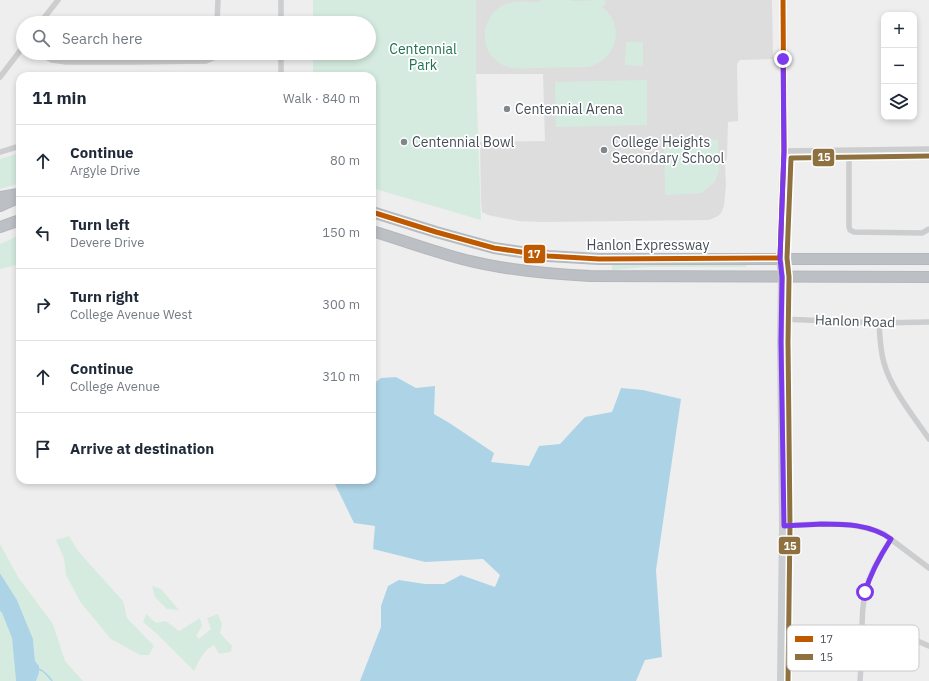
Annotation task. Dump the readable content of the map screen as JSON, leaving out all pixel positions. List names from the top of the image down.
{
  "streets": {
    "highway": ["Hanlon Expressway"],
    "street": ["Hanlon Road"]
  },
  "parks": ["Centennial Park"],
  "places": ["Centennial Arena", "Centennial Bowl", "College Heights Secondary School"],
  "lines": ["transit line 17", "transit line 15"],
  "legend": ["17", "15"],
  "page": {
    "map_buttons": ["+", "−"],
    "search": "Search here",
    "heading": ["11 min", "Walk · 840 m"],
    "list": [
      ["Continue", "Argyle Drive", "80 m"],
      ["Turn left", "Devere Drive", "150 m"],
      ["Turn right", "College Avenue West", "300 m"],
      ["Continue", "College Avenue", "310 m"],
      "Arrive at destination"
    ]
  }
}
